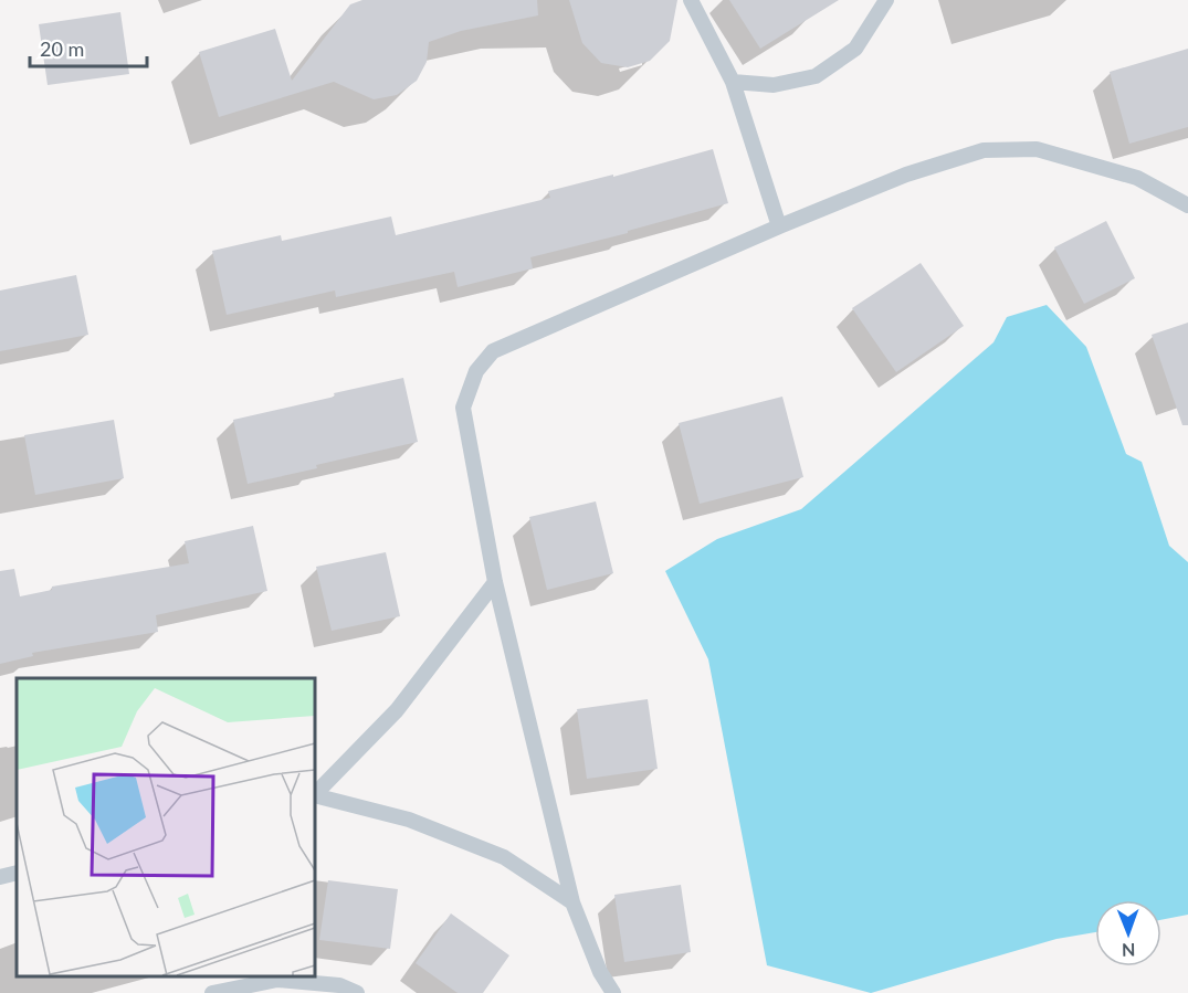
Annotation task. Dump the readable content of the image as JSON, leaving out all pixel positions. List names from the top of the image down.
{
  "scale_bar": "20 m",
  "north": "bottom"
}
